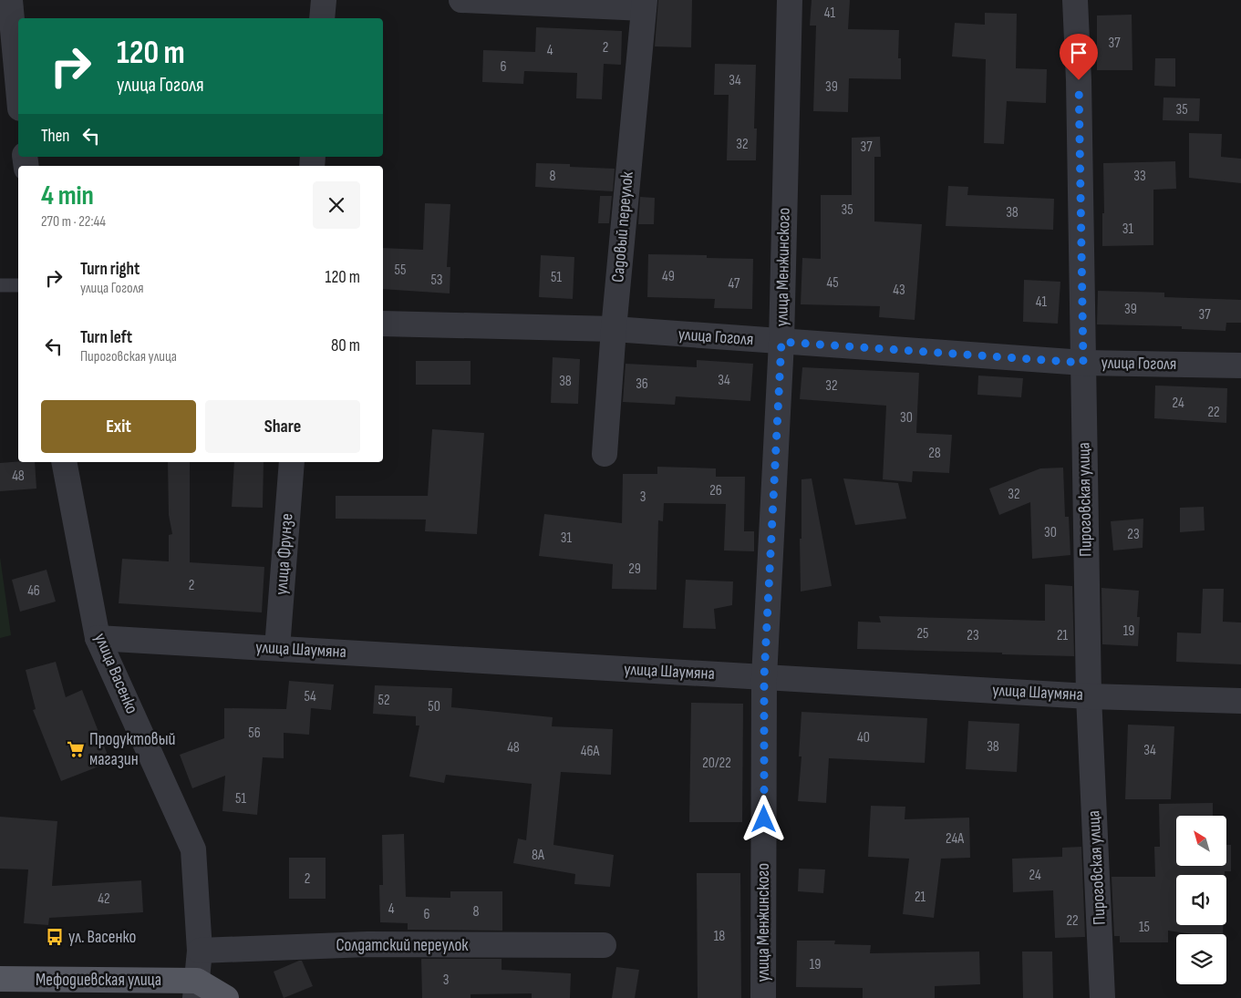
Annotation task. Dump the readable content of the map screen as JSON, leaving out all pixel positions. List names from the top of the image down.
{
  "streets": {
    "main road": ["Мефодиевская улица"],
    "street": [
      "Садовый переулок",
      "улица Менжинского",
      "улица Гоголя",
      "Пироговская улица",
      "улица Фрунзе",
      "улица Шаумяна",
      "улица Васенко",
      "Солдатский переулок"
    ]
  },
  "crossings": [
    ["Садовый переулок", "улица Гоголя"],
    ["улица Менжинского", "улица Гоголя"],
    ["улица Менжинского", "улица Шаумяна"],
    ["улица Гоголя", "Пироговская улица"],
    ["Пироговская улица", "улица Шаумяна"],
    ["улица Фрунзе", "улица Шаумяна"],
    ["улица Шаумяна", "улица Васенко"],
    ["улица Васенко", "Солдатский переулок"],
    ["улица Васенко", "Мефодиевская улица"]
  ],
  "places": {
    "supermarket": ["Продуктовый магазин"],
    "bus stop": ["ул. Васенко"]
  },
  "house_numbers": [
    "41",
    "37",
    "2",
    "4",
    "6",
    "34",
    "39",
    "35",
    "32",
    "37",
    "8",
    "33",
    "35",
    "38",
    "31",
    "55",
    "49",
    "51",
    "53",
    "45",
    "47",
    "43",
    "41",
    "39",
    "37",
    "34",
    "38",
    "36",
    "32",
    "24",
    "22",
    "30",
    "28",
    "48",
    "26",
    "32",
    "3",
    "30",
    "23",
    "31",
    "29",
    "2",
    "46",
    "19",
    "25",
    "23",
    "21",
    "54",
    "52",
    "50",
    "56",
    "40",
    "38",
    "48",
    "34",
    "46А",
    "20/22",
    "51",
    "24А",
    "8А",
    "24",
    "2",
    "21",
    "42",
    "4",
    "8",
    "6",
    "22",
    "15",
    "18",
    "19",
    "3"
  ],
  "north": "top left",
  "page": {
    "turn": ["120 m", "улица Гоголя"],
    "then": "Then",
    "heading": ["4 min", "270 m · 22:44"],
    "list": [
      {
        "name": "Turn right",
        "note": "улица Гоголя",
        "value": "120 m"
      },
      {
        "name": "Turn left",
        "note": "Пироговская улица",
        "value": "80 m"
      }
    ],
    "buttons": ["Exit", "Share"]
  }
}
